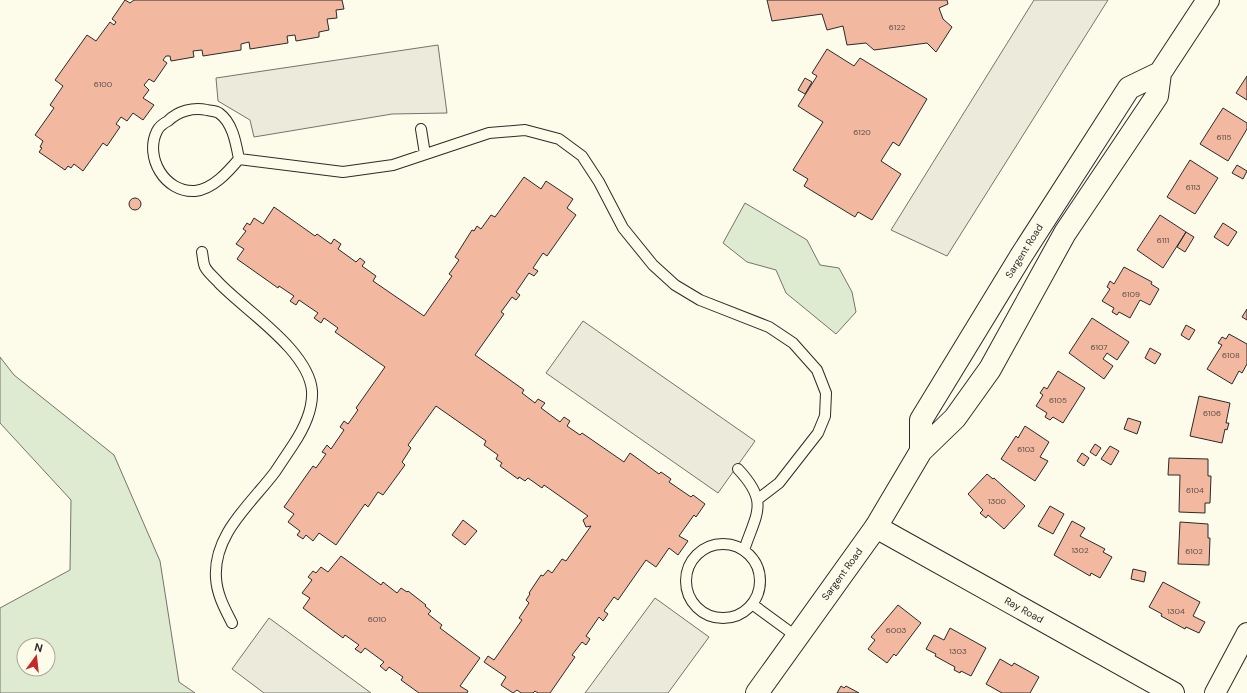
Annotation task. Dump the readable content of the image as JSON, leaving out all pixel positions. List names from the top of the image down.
{
  "streets": {
    "main road": ["Sargent Road", "Ray Road"]
  },
  "crossings": [
    ["Sargent Road", "Ray Road"]
  ],
  "house_numbers": [
    "6122",
    "6100",
    "6120",
    "6115",
    "6113",
    "6111",
    "6109",
    "6107",
    "6108",
    "6105",
    "6106",
    "6103",
    "6104",
    "1300",
    "1302",
    "6102",
    "1304",
    "6010",
    "6003",
    "1303"
  ],
  "north": "top"
}
